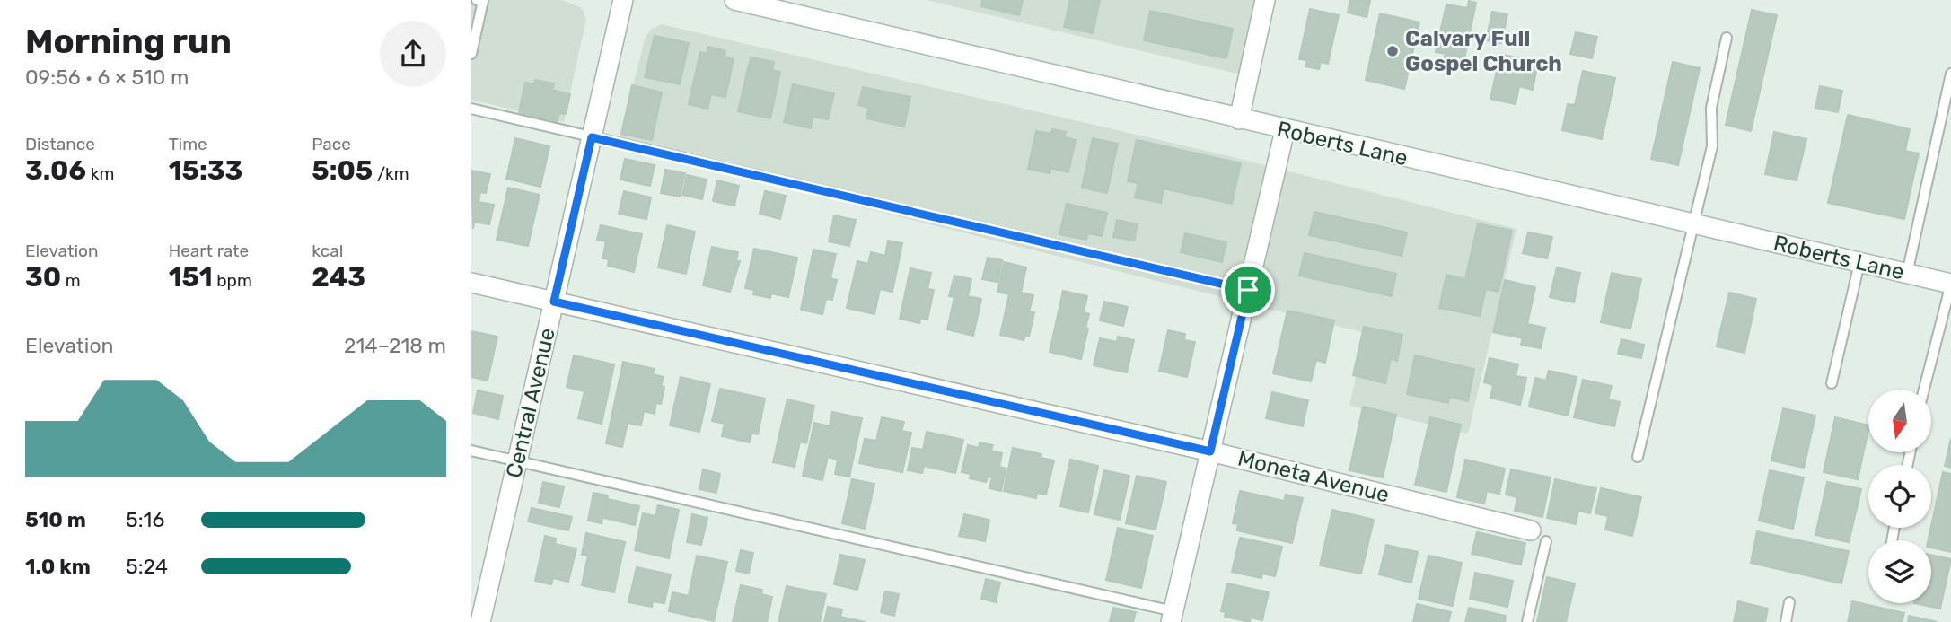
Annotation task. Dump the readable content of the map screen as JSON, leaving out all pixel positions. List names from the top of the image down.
{
  "streets": {
    "street": ["Roberts Lane", "Central Avenue", "Moneta Avenue"]
  },
  "crossings": [
    ["Central Avenue", "Moneta Avenue"]
  ],
  "places": ["Calvary Full Gospel Church"],
  "north": "bottom",
  "page": {
    "heading": ["Morning run", "09:56 · 6 × 510 m"],
    "stats": [
      ["Distance", "3.06 km"],
      ["Time", "15:33"],
      ["Pace", "5:05 /km"],
      ["Elevation", "30 m"],
      ["Heart rate", "151 bpm"],
      ["kcal", "243"]
    ],
    "chart": ["Elevation", "214–218 m"],
    "list": [
      {
        "name": "510 m",
        "note": "5:16"
      },
      {
        "name": "1.0 km",
        "note": "5:24"
      }
    ]
  }
}
